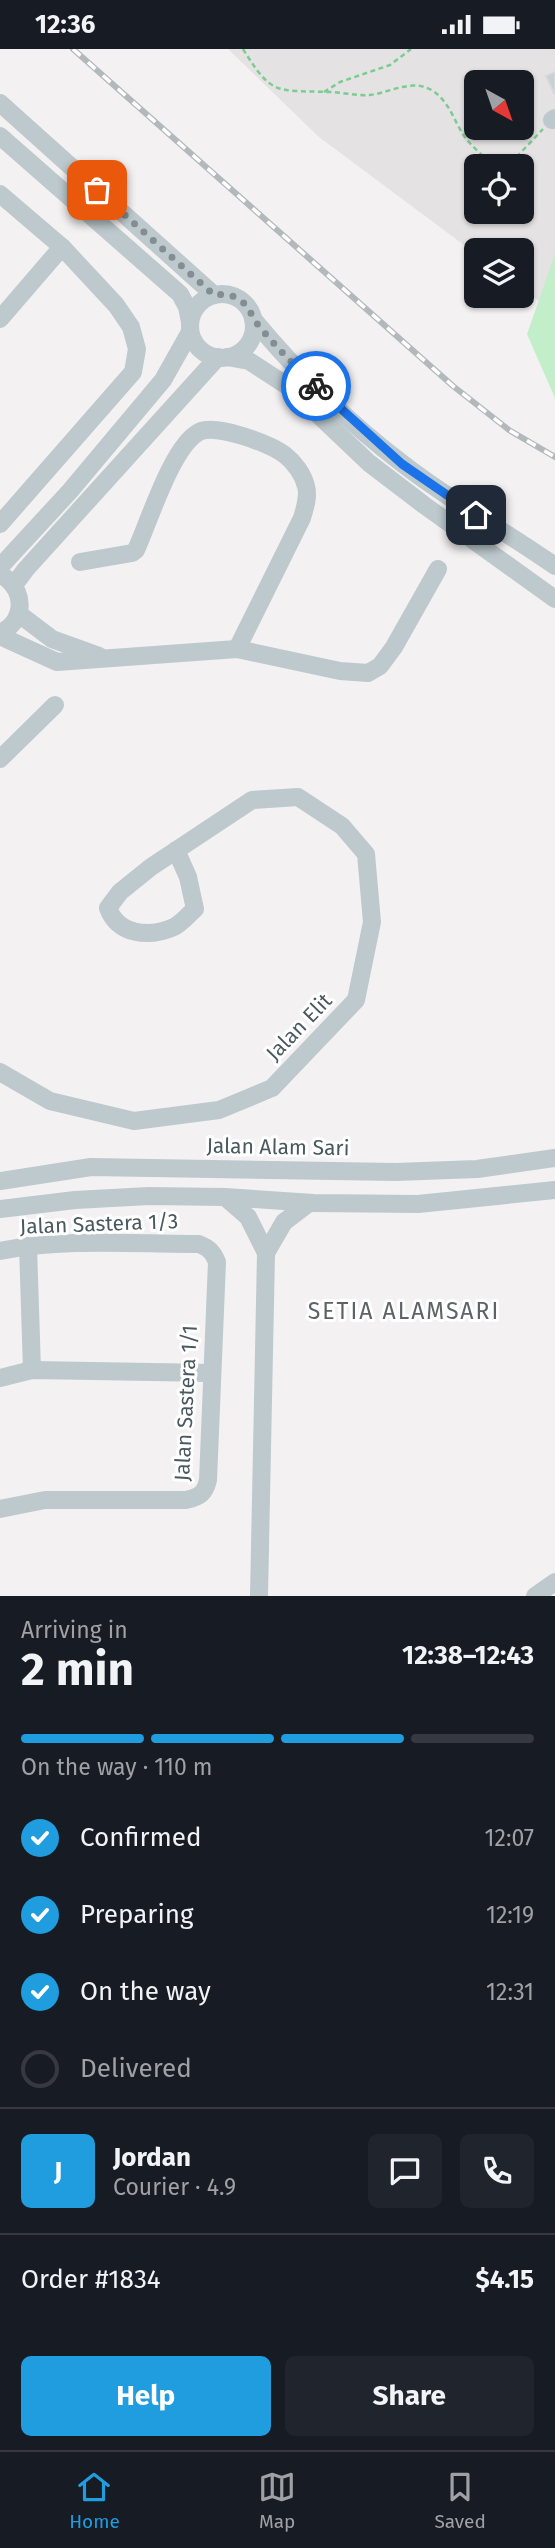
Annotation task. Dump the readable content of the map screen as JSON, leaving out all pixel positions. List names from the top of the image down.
{
  "streets": {
    "street": [
      "Jalan Elit",
      "Jalan Alam Sari",
      "Jalan Sastera 1/3",
      "Jalan Sastera 1/1"
    ]
  },
  "crossings": [
    ["Jalan Sastera 1/3", "Jalan Sastera 1/1"]
  ],
  "districts": ["SETIA ALAMSARI"],
  "north": "bottom right",
  "page": {
    "status": "12:36",
    "heading": ["2 min", "Arriving in", "12:38–12:43"],
    "panel": [
      "Jordan",
      "Courier · 4.9",
      "Order #1834",
      "$4.15"
    ],
    "bar": "On the way · 110 m",
    "list": [
      ["Confirmed", "12:07"],
      ["Preparing", "12:19"],
      ["On the way", "12:31"],
      "Delivered"
    ],
    "round": "J",
    "buttons": ["Help", "Share"],
    "tabs": ["Home", "Map", "Saved"]
  }
}
